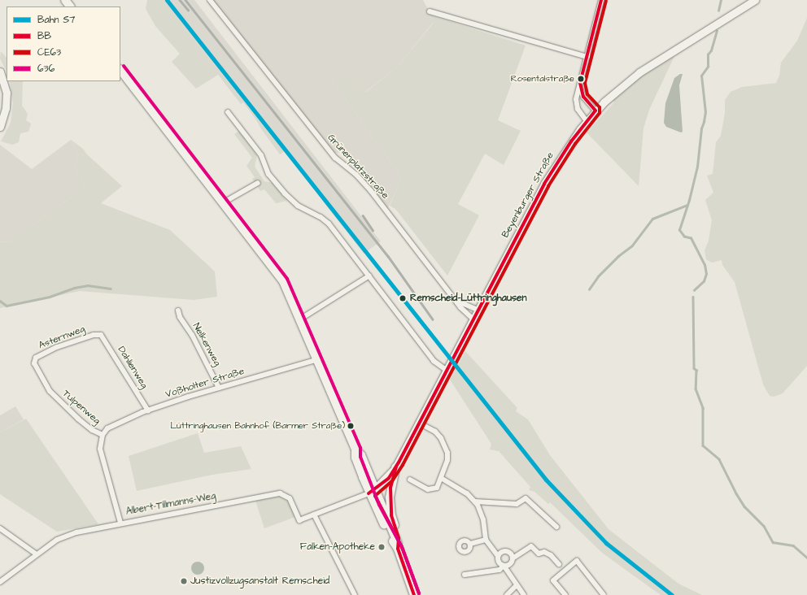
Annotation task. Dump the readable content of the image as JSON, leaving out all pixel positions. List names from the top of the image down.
{
  "streets": {
    "main road": ["Beyenburger Straße"],
    "street": [
      "Grünenplatzstraße",
      "Asternweg",
      "Nelkenweg",
      "Dahlienweg",
      "Voßholter Straße",
      "Tulpenweg",
      "Albert-Tillmanns-Weg"
    ]
  },
  "crossings": [
    ["Grünenplatzstraße", "Beyenburger Straße"],
    ["Asternweg", "Dahlienweg"],
    ["Asternweg", "Tulpenweg"],
    ["Nelkenweg", "Voßholter Straße"],
    ["Dahlienweg", "Voßholter Straße"],
    ["Voßholter Straße", "Tulpenweg"],
    ["Tulpenweg", "Albert-Tillmanns-Weg"]
  ],
  "places": [
    "Rosentalstraße",
    "Remscheid-Lüttringhausen",
    "Lüttringhausen Bahnhof (Barmer Straße)",
    "Falken-Apotheke",
    "Justizvollzugsanstalt Remscheid"
  ],
  "lines": [
    "rail line S7",
    "transit line BB",
    "transit line CE63",
    "transit line 636"
  ],
  "legend": [
    "Bahn S7",
    "BB",
    "CE63",
    "636"
  ]
}
